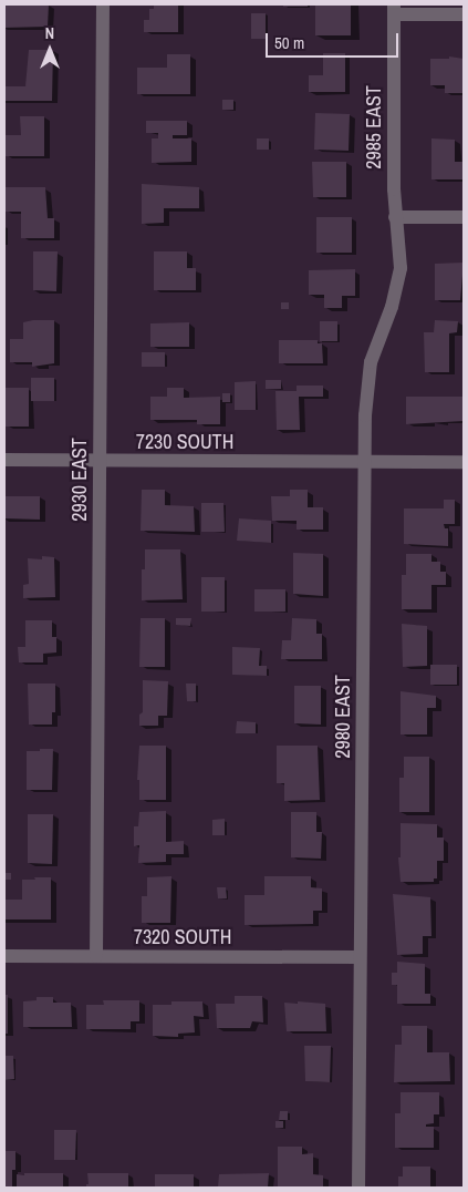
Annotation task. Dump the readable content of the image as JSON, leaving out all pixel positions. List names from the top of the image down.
{
  "streets": {
    "street": [
      "2985 EAST",
      "7230 SOUTH",
      "2930 EAST",
      "2980 EAST",
      "7320 SOUTH"
    ]
  },
  "crossings": [
    ["2985 EAST", "2980 EAST"],
    ["7230 SOUTH", "2930 EAST"],
    ["7230 SOUTH", "2980 EAST"],
    ["2930 EAST", "7320 SOUTH"],
    ["2980 EAST", "7320 SOUTH"]
  ],
  "scale_bar": "50 m",
  "north": "top"
}
